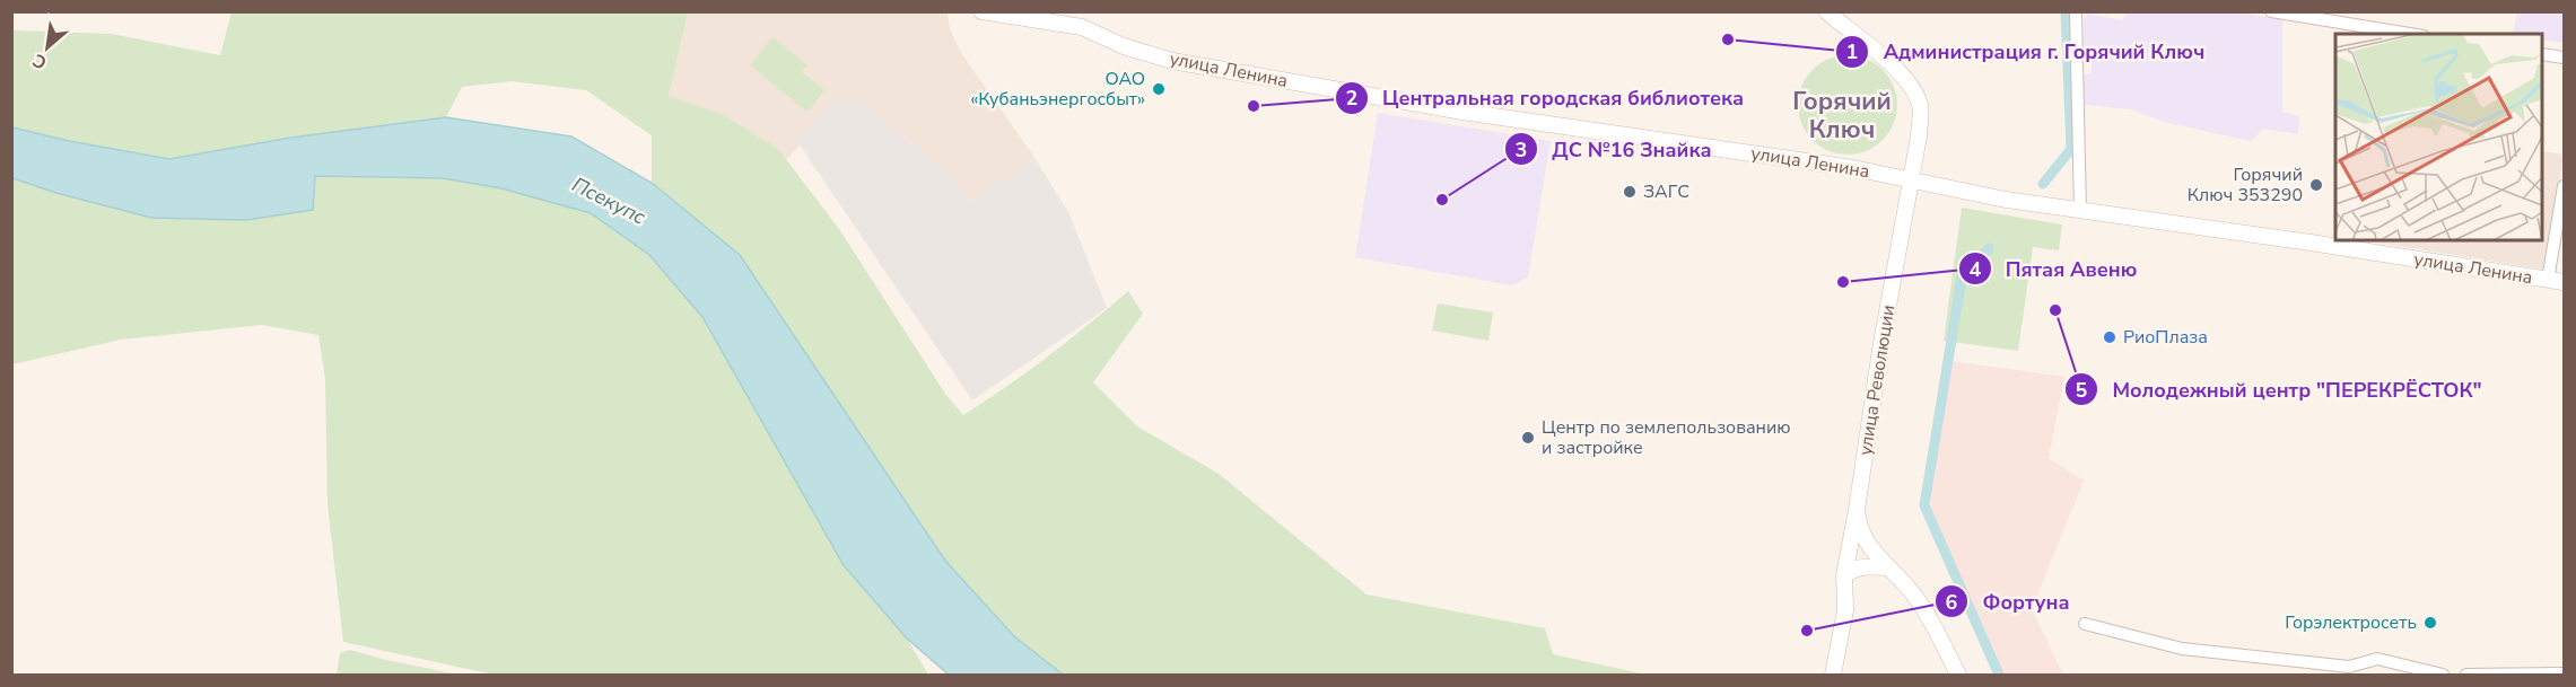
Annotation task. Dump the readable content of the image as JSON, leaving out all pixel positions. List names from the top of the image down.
{
  "streets": {
    "street": ["улица Ленина", "улица Революции"]
  },
  "crossings": [
    ["улица Ленина", "улица Революции"]
  ],
  "districts": ["Горячий Ключ"],
  "water": ["Псекупс"],
  "places": [
    "Администрация г. Горячий Ключ",
    "ОАО «Кубаньэнергосбыт»",
    "Центральная городская библиотека",
    "Горячий Ключ 353290",
    "ЗАГС",
    "ДС №16 Знайка",
    "Пятая Авеню",
    "Молодежный центр \"ПЕРЕКРЁСТОК\"",
    "РиоПлаза",
    "Центр по землепользованию и застройке",
    "Горэлектросеть",
    "Фортуна"
  ],
  "north": "bottom left"
}
